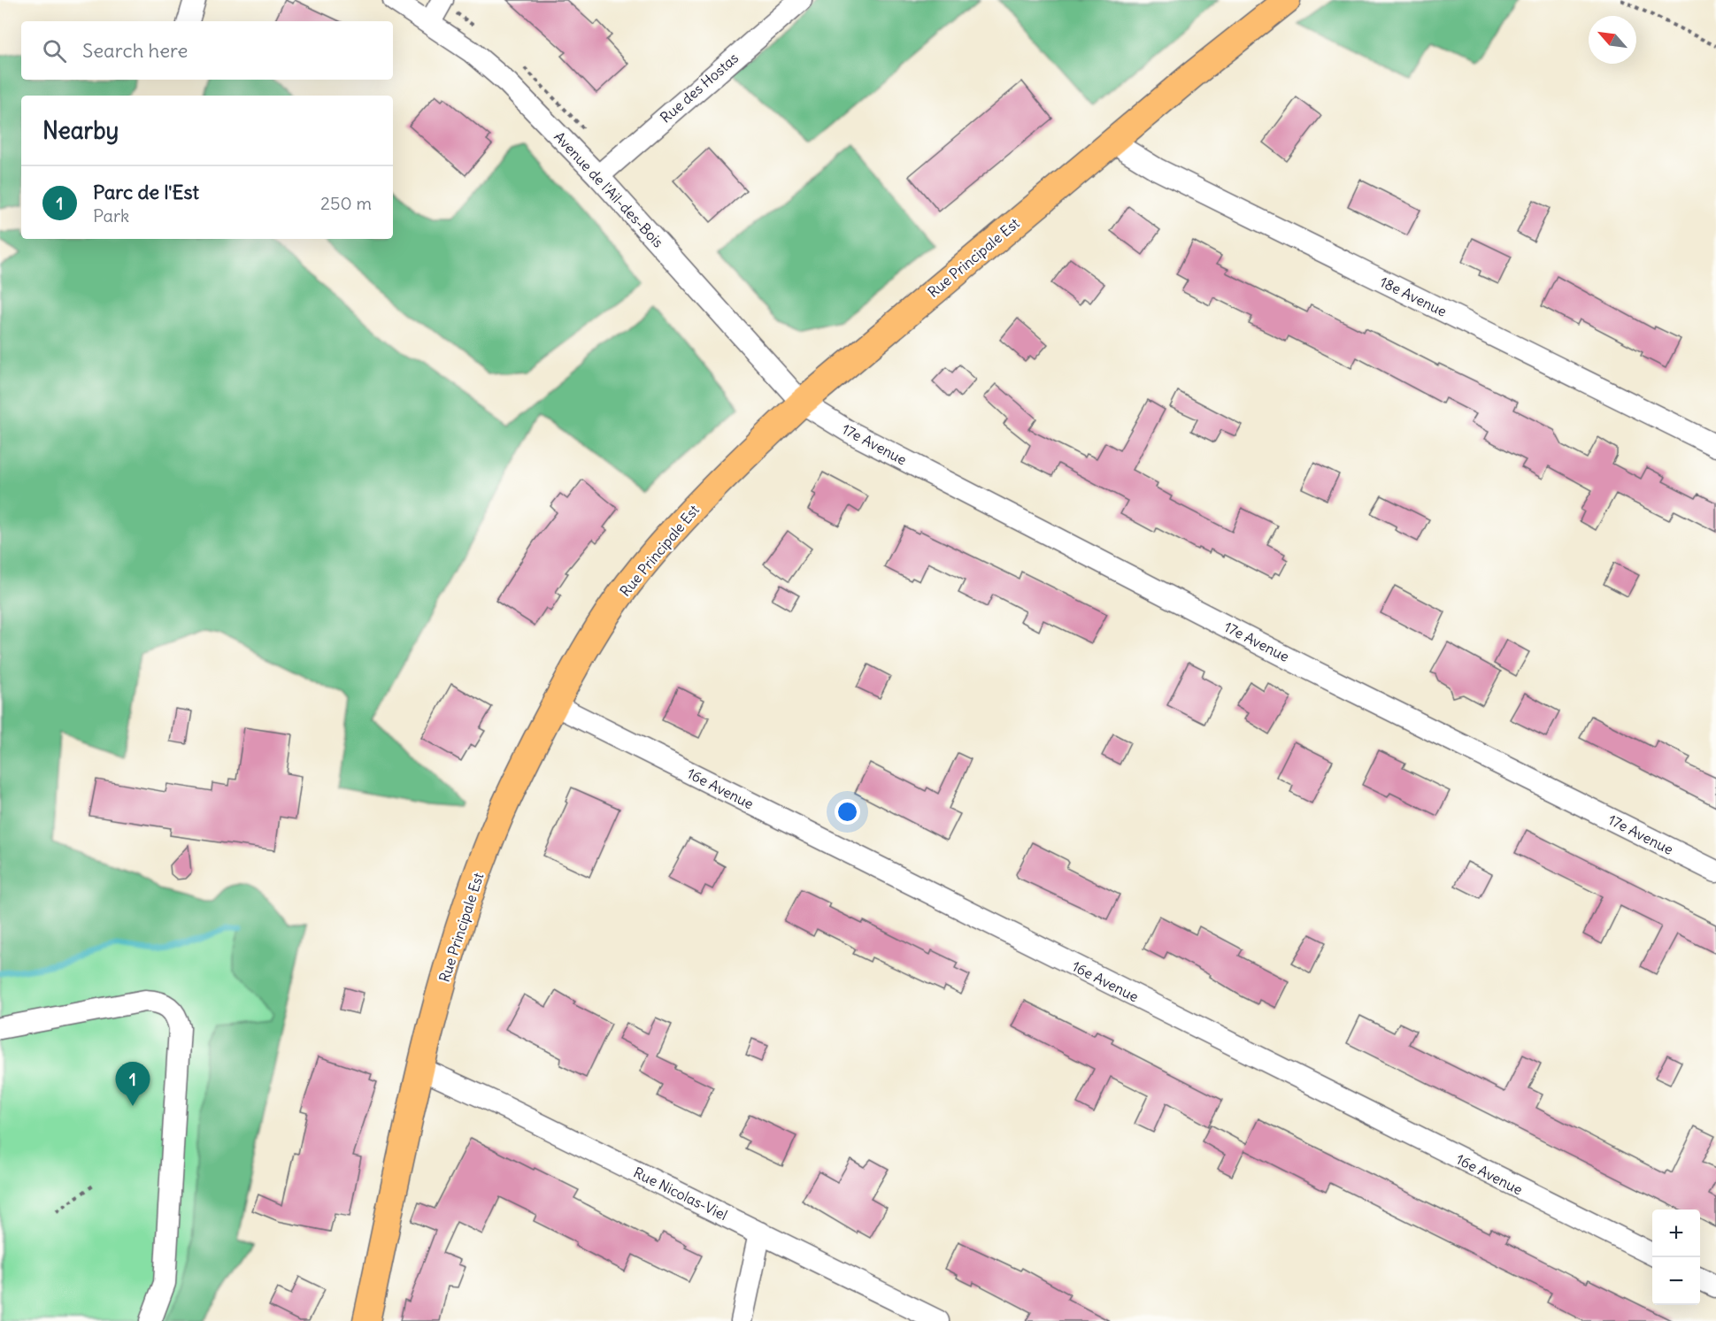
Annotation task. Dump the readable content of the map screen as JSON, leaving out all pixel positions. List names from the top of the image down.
{
  "streets": {
    "main road": ["Rue Principale Est"],
    "street": [
      "Rue des Hostas",
      "Avenue de l'Ail-des-Bois",
      "18e Avenue",
      "17e Avenue",
      "16e Avenue",
      "Rue Nicolas-Viel"
    ]
  },
  "crossings": [
    ["Rue des Hostas", "Avenue de l'Ail-des-Bois"],
    ["Avenue de l'Ail-des-Bois", "Rue Principale Est"],
    ["Avenue de l'Ail-des-Bois", "17e Avenue"],
    ["Rue Principale Est", "18e Avenue"],
    ["Rue Principale Est", "17e Avenue"],
    ["Rue Principale Est", "16e Avenue"],
    ["Rue Principale Est", "Rue Nicolas-Viel"]
  ],
  "north": "top left",
  "page": {
    "search": "Search here",
    "heading": "Nearby",
    "list": [
      {
        "mark": "1",
        "name": "Parc de l'Est",
        "note": "Park",
        "value": "250 m"
      }
    ],
    "pins": "1",
    "map_buttons": ["+", "−"]
  }
}
